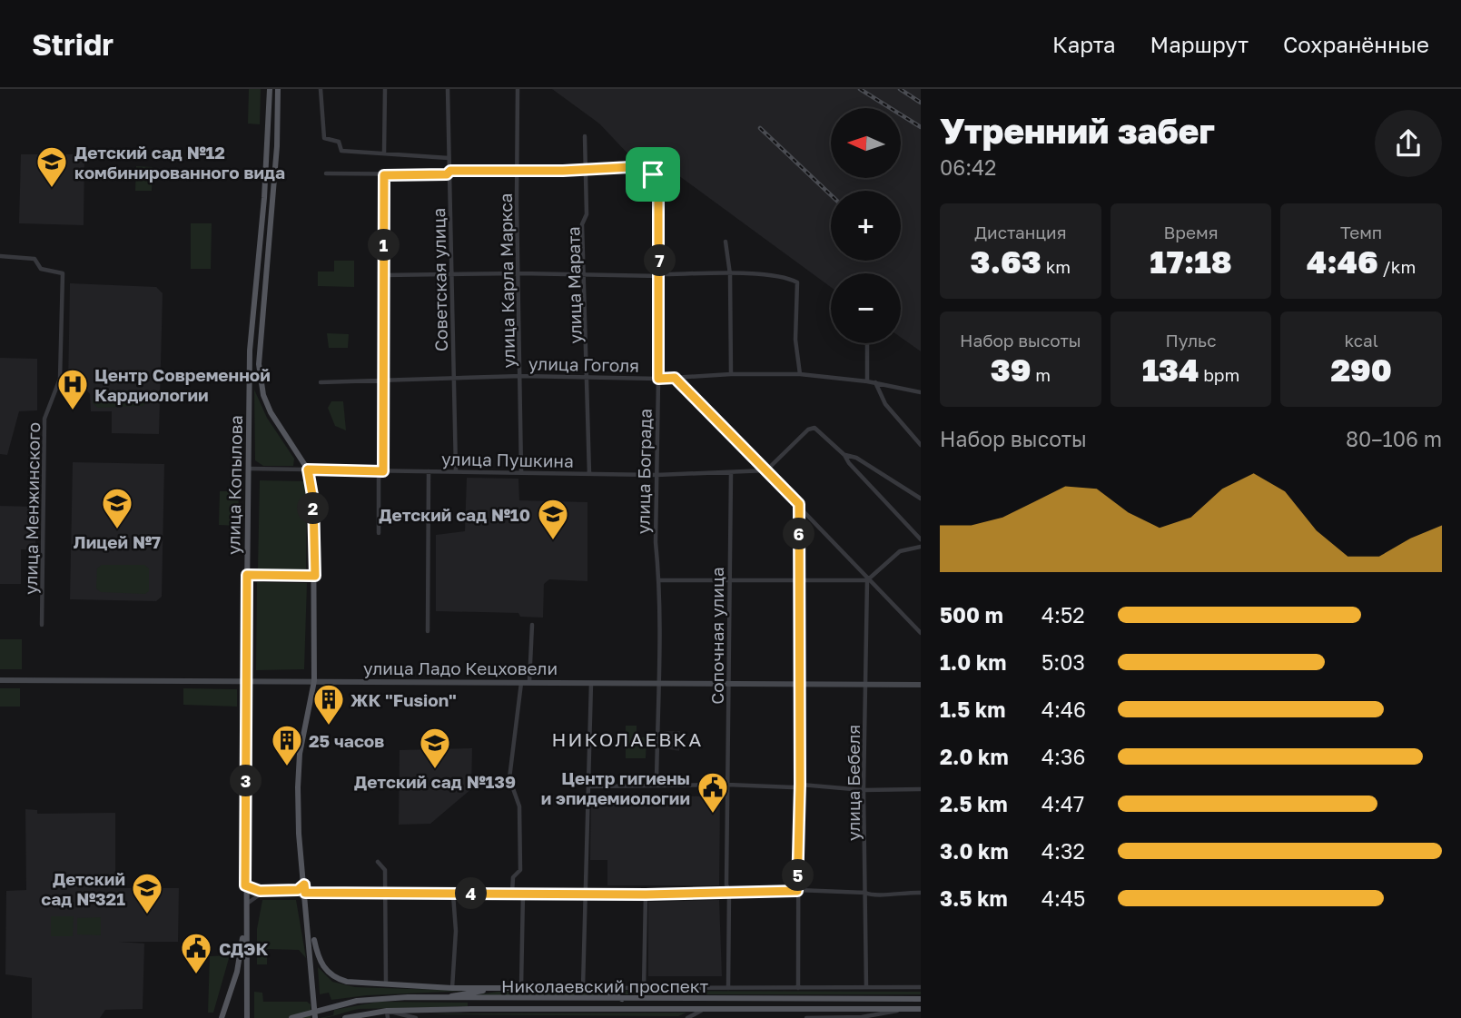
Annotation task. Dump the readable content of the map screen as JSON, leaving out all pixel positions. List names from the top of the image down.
{
  "streets": {
    "main road": ["улица Копылова", "улица Ладо Кецховели", "Николаевский проспект"],
    "street": [
      "Советская улица",
      "улица Карла Маркса",
      "улица Марата",
      "улица Гоголя",
      "улица Пушкина",
      "улица Бограда",
      "улица Менжинского",
      "Сопочная улица",
      "улица Бебеля"
    ]
  },
  "crossings": [
    ["Советская улица", "улица Гоголя"],
    ["Советская улица", "улица Пушкина"],
    ["улица Карла Маркса", "улица Гоголя"],
    ["улица Карла Маркса", "улица Пушкина"],
    ["улица Марата", "улица Гоголя"],
    ["улица Марата", "улица Пушкина"],
    ["улица Марата", "улица Бограда"],
    ["улица Гоголя", "улица Бограда"],
    ["улица Пушкина", "улица Бограда"],
    ["улица Пушкина", "улица Копылова"],
    ["улица Пушкина", "Сопочная улица"],
    ["улица Бограда", "улица Ладо Кецховели"],
    ["улица Копылова", "улица Ладо Кецховели"],
    ["Сопочная улица", "улица Ладо Кецховели"],
    ["улица Ладо Кецховели", "улица Бебеля"]
  ],
  "districts": ["НИКОЛАЕВКА"],
  "places": {
    "school or university": [
      "Детский сад №12 комбинированного вида",
      "Лицей №7",
      "Детский сад №10",
      "Детский сад №139",
      "Детский сад №321"
    ],
    "hospital": ["Центр Современной Кардиологии"],
    "building": ["ЖК \"Fusion\"", "25 часов"],
    "public building": ["Центр гигиены и эпидемиологии", "СДЭК"]
  },
  "north": "left",
  "page": {
    "header": "Stridr",
    "nav": ["Карта", "Маршрут", "Сохранённые"],
    "heading": ["Утренний забег", "06:42"],
    "map_buttons": ["+", "−"],
    "stats": [
      ["Дистанция", "3.63 km"],
      ["Время", "17:18"],
      ["Темп", "4:46 /km"],
      ["Набор высоты", "39 m"],
      ["Пульс", "134 bpm"],
      ["kcal", "290"]
    ],
    "pins": [
      "1",
      "7",
      "2",
      "6",
      "3",
      "5",
      "4"
    ],
    "chart": ["Набор высоты", "80–106 m"],
    "list": [
      {
        "name": "500 m",
        "note": "4:52"
      },
      {
        "name": "1.0 km",
        "note": "5:03"
      },
      {
        "name": "1.5 km",
        "note": "4:46"
      },
      {
        "name": "2.0 km",
        "note": "4:36"
      },
      {
        "name": "2.5 km",
        "note": "4:47"
      },
      {
        "name": "3.0 km",
        "note": "4:32"
      },
      {
        "name": "3.5 km",
        "note": "4:45"
      }
    ]
  }
}
